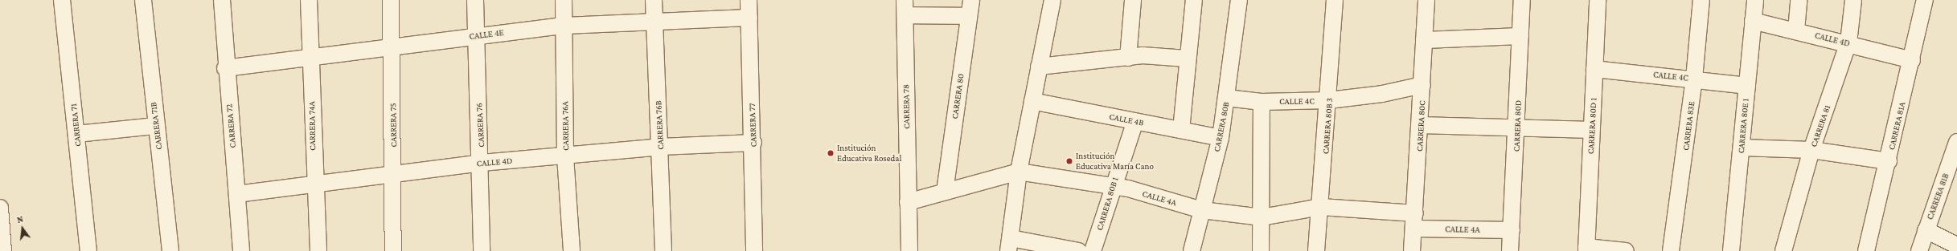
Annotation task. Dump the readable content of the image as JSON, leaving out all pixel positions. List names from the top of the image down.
{
  "streets": {
    "street": [
      "CALLE 4E",
      "CALLE 4D",
      "CALLE 4C",
      "CARRERA 80",
      "CARRERA 78",
      "CALLE 4B",
      "CARRERA 71",
      "CARRERA 75",
      "CARRERA 76",
      "CARRERA 76B",
      "CARRERA 77",
      "CARRERA 71B",
      "CARRERA 72",
      "CARRERA 74A",
      "CARRERA 76A",
      "CARRERA 80B 3",
      "CARRERA 80C",
      "CARRERA 80D",
      "CARRERA 80D 1",
      "CARRERA 83E",
      "CARRERA 80E 1",
      "CARRERA 81",
      "CARRERA 81A",
      "CARRERA 80B",
      "CARRERA 81B",
      "CALLE 4A",
      "CARRERA 80B 1"
    ]
  },
  "crossings": [
    ["CALLE 4E", "CARRERA 75"],
    ["CALLE 4E", "CARRERA 76"],
    ["CALLE 4E", "CARRERA 76B"],
    ["CALLE 4E", "CARRERA 77"],
    ["CALLE 4E", "CARRERA 72"],
    ["CALLE 4E", "CARRERA 74A"],
    ["CALLE 4E", "CARRERA 76A"],
    ["CALLE 4D", "CARRERA 75"],
    ["CALLE 4D", "CARRERA 76"],
    ["CALLE 4D", "CARRERA 76B"],
    ["CALLE 4D", "CARRERA 77"],
    ["CALLE 4D", "CARRERA 72"],
    ["CALLE 4D", "CARRERA 74A"],
    ["CALLE 4D", "CARRERA 76A"],
    ["CALLE 4D", "CARRERA 80E 1"],
    ["CALLE 4D", "CARRERA 81"],
    ["CALLE 4D", "CARRERA 81A"],
    ["CALLE 4C", "CARRERA 80B 3"],
    ["CALLE 4C", "CARRERA 80C"],
    ["CALLE 4C", "CARRERA 80D 1"],
    ["CALLE 4C", "CARRERA 83E"],
    ["CALLE 4C", "CARRERA 80E 1"],
    ["CALLE 4C", "CARRERA 80B"],
    ["CARRERA 80", "CALLE 4A"],
    ["CARRERA 78", "CALLE 4A"],
    ["CALLE 4B", "CARRERA 80B"],
    ["CALLE 4B", "CARRERA 80B 1"],
    ["CARRERA 80B 3", "CALLE 4A"],
    ["CARRERA 80C", "CALLE 4A"],
    ["CARRERA 80D", "CALLE 4A"],
    ["CARRERA 80B", "CALLE 4A"],
    ["CALLE 4A", "CARRERA 80B 1"]
  ],
  "places": ["Institución Educativa Rosedal", "Institución Educativa María Cano"],
  "north": "top"
}
